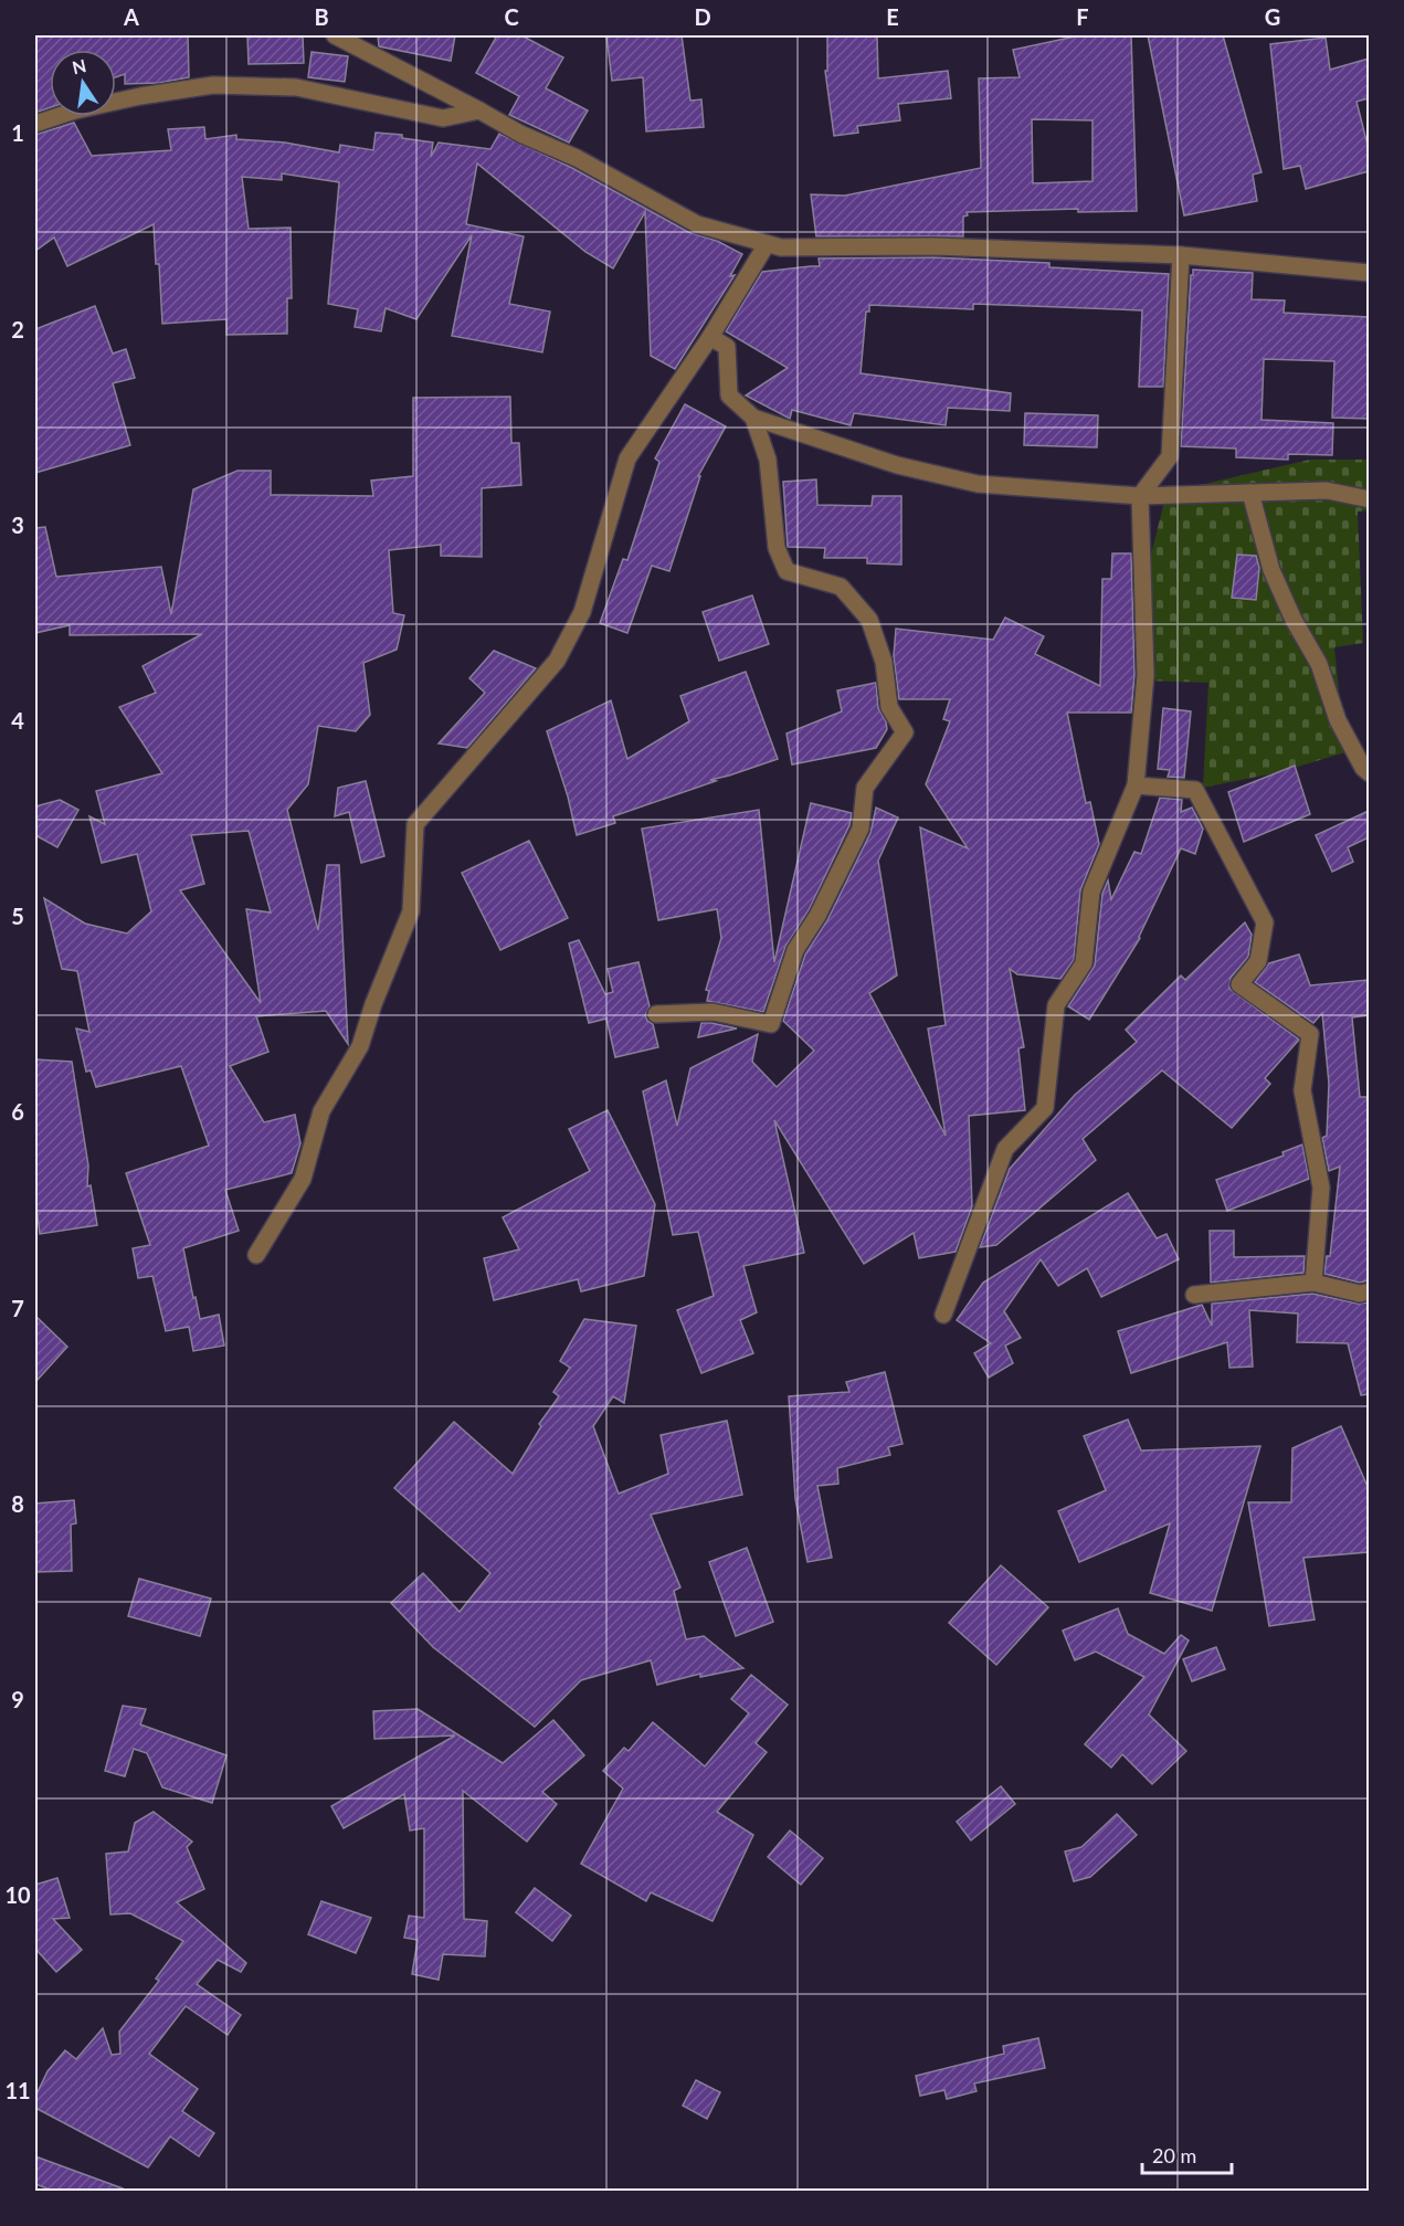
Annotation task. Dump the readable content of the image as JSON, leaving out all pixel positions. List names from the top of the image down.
{
  "scale_bar": "20 m",
  "north": "top",
  "grid": {
    "columns": [
      "A",
      "B",
      "C",
      "D",
      "E",
      "F",
      "G"
    ],
    "rows": [
      "1",
      "2",
      "3",
      "4",
      "5",
      "6",
      "7",
      "8",
      "9",
      "10",
      "11"
    ]
  }
}
